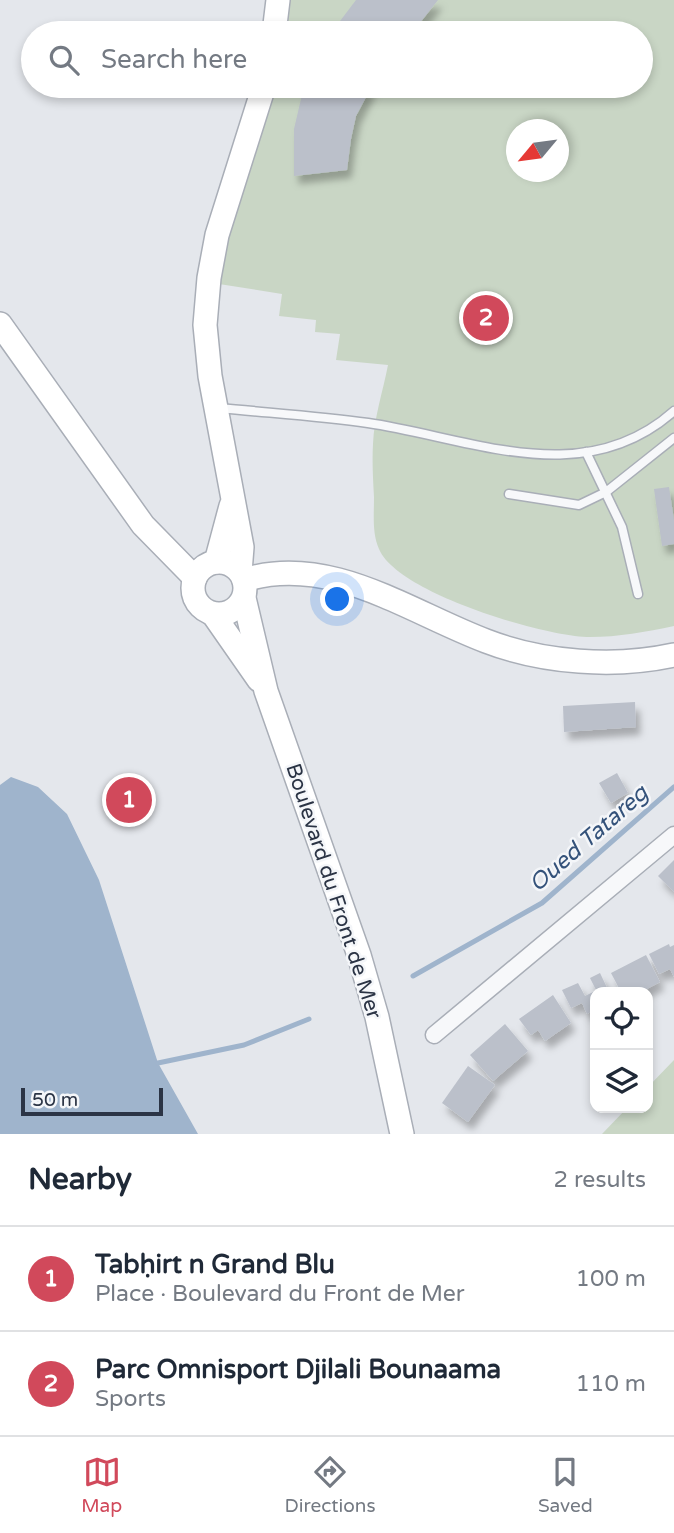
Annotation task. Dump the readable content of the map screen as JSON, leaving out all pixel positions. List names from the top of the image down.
{
  "streets": {
    "main road": ["Boulevard du Front de Mer"]
  },
  "water": ["Oued Tatareg"],
  "scale_bar": "50 m",
  "north": "bottom left",
  "page": {
    "search": "Search here",
    "pins": ["2", "1"],
    "scale": "50 m",
    "heading": ["Nearby", "2 results"],
    "list": [
      {
        "mark": "1",
        "name": "Tabḥirt n Grand Blu",
        "note": "Place · Boulevard du Front de Mer",
        "value": "100 m"
      },
      {
        "mark": "2",
        "name": "Parc Omnisport Djilali Bounaama",
        "note": "Sports",
        "value": "110 m"
      }
    ],
    "nav": ["Map", "Directions", "Saved"]
  }
}
